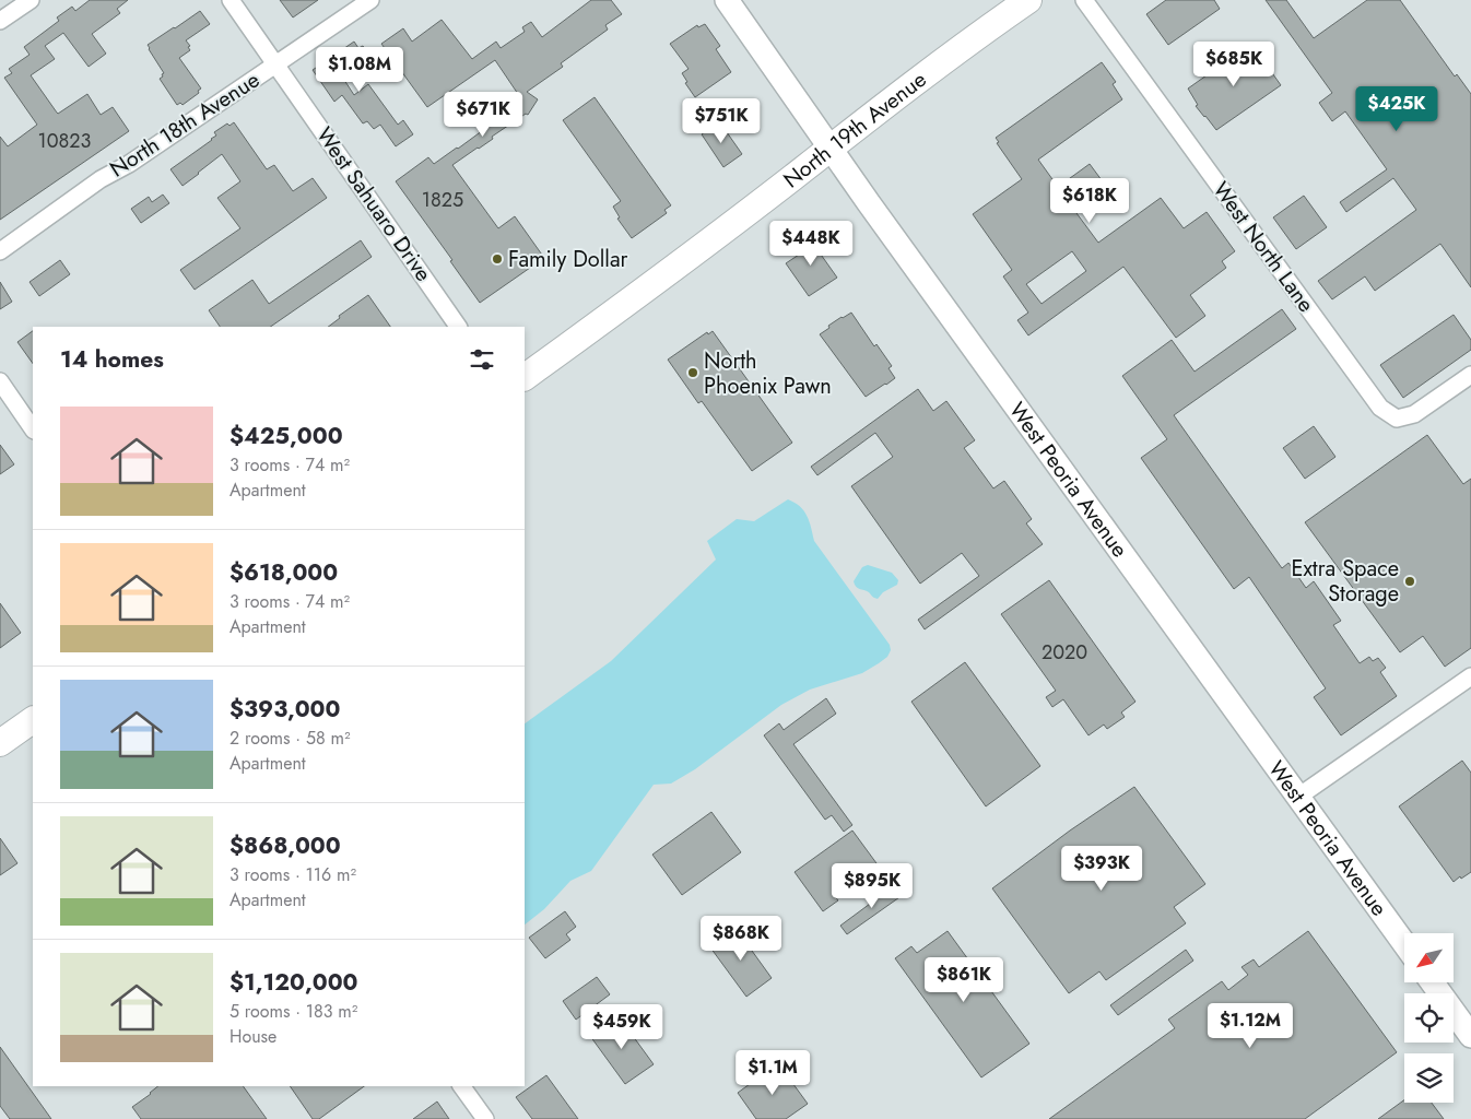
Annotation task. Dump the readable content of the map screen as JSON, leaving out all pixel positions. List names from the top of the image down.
{
  "streets": {
    "main road": ["North 19th Avenue", "West Peoria Avenue"],
    "street": ["North 18th Avenue", "West Sahuaro Drive", "West North Lane"]
  },
  "crossings": [
    ["North 18th Avenue", "West Sahuaro Drive"],
    ["North 19th Avenue", "West Peoria Avenue"]
  ],
  "places": ["Family Dollar", "North Phoenix Pawn", "Extra Space Storage"],
  "house_numbers": ["10823", "1825", "2020"],
  "north": "bottom left",
  "page": {
    "price": [
      "$685K",
      "$1.08M",
      "$425K",
      "$671K",
      "$751K",
      "$618K",
      "$448K",
      "$393K",
      "$895K",
      "$868K",
      "$861K",
      "$1.12M",
      "$459K",
      "$1.1M"
    ],
    "heading": "14 homes",
    "list": [
      {
        "name": "$425,000",
        "note": "3 rooms · 74 m² · Apartment"
      },
      {
        "name": "$618,000",
        "note": "3 rooms · 74 m² · Apartment"
      },
      {
        "name": "$393,000",
        "note": "2 rooms · 58 m² · Apartment"
      },
      {
        "name": "$868,000",
        "note": "3 rooms · 116 m² · Apartment"
      },
      {
        "name": "$1,120,000",
        "note": "5 rooms · 183 m² · House"
      }
    ]
  }
}
